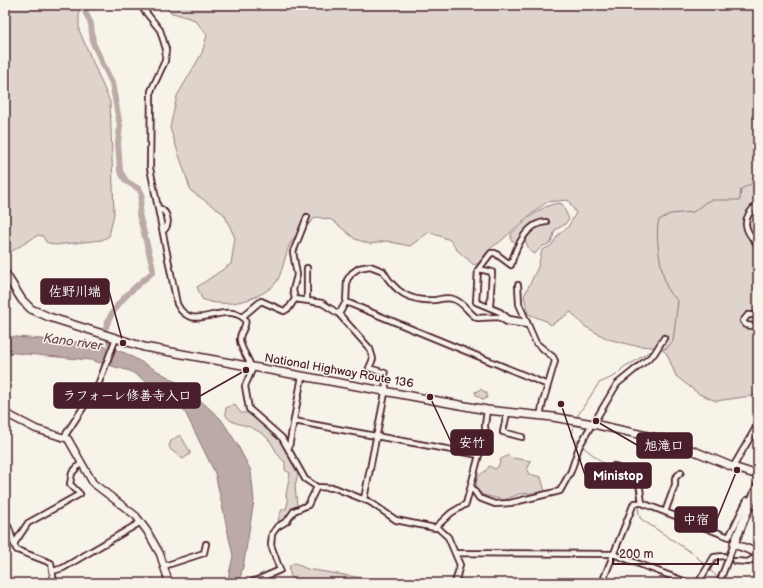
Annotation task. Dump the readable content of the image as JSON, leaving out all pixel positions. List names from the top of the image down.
{
  "streets": {
    "highway": ["National Highway Route 136"]
  },
  "water": ["Kano river"],
  "places": [
    "佐野川端",
    "ラフォーレ修善寺入口",
    "安竹",
    "Ministop",
    "旭滝口",
    "中宿"
  ],
  "scale_bar": "200 m"
}
